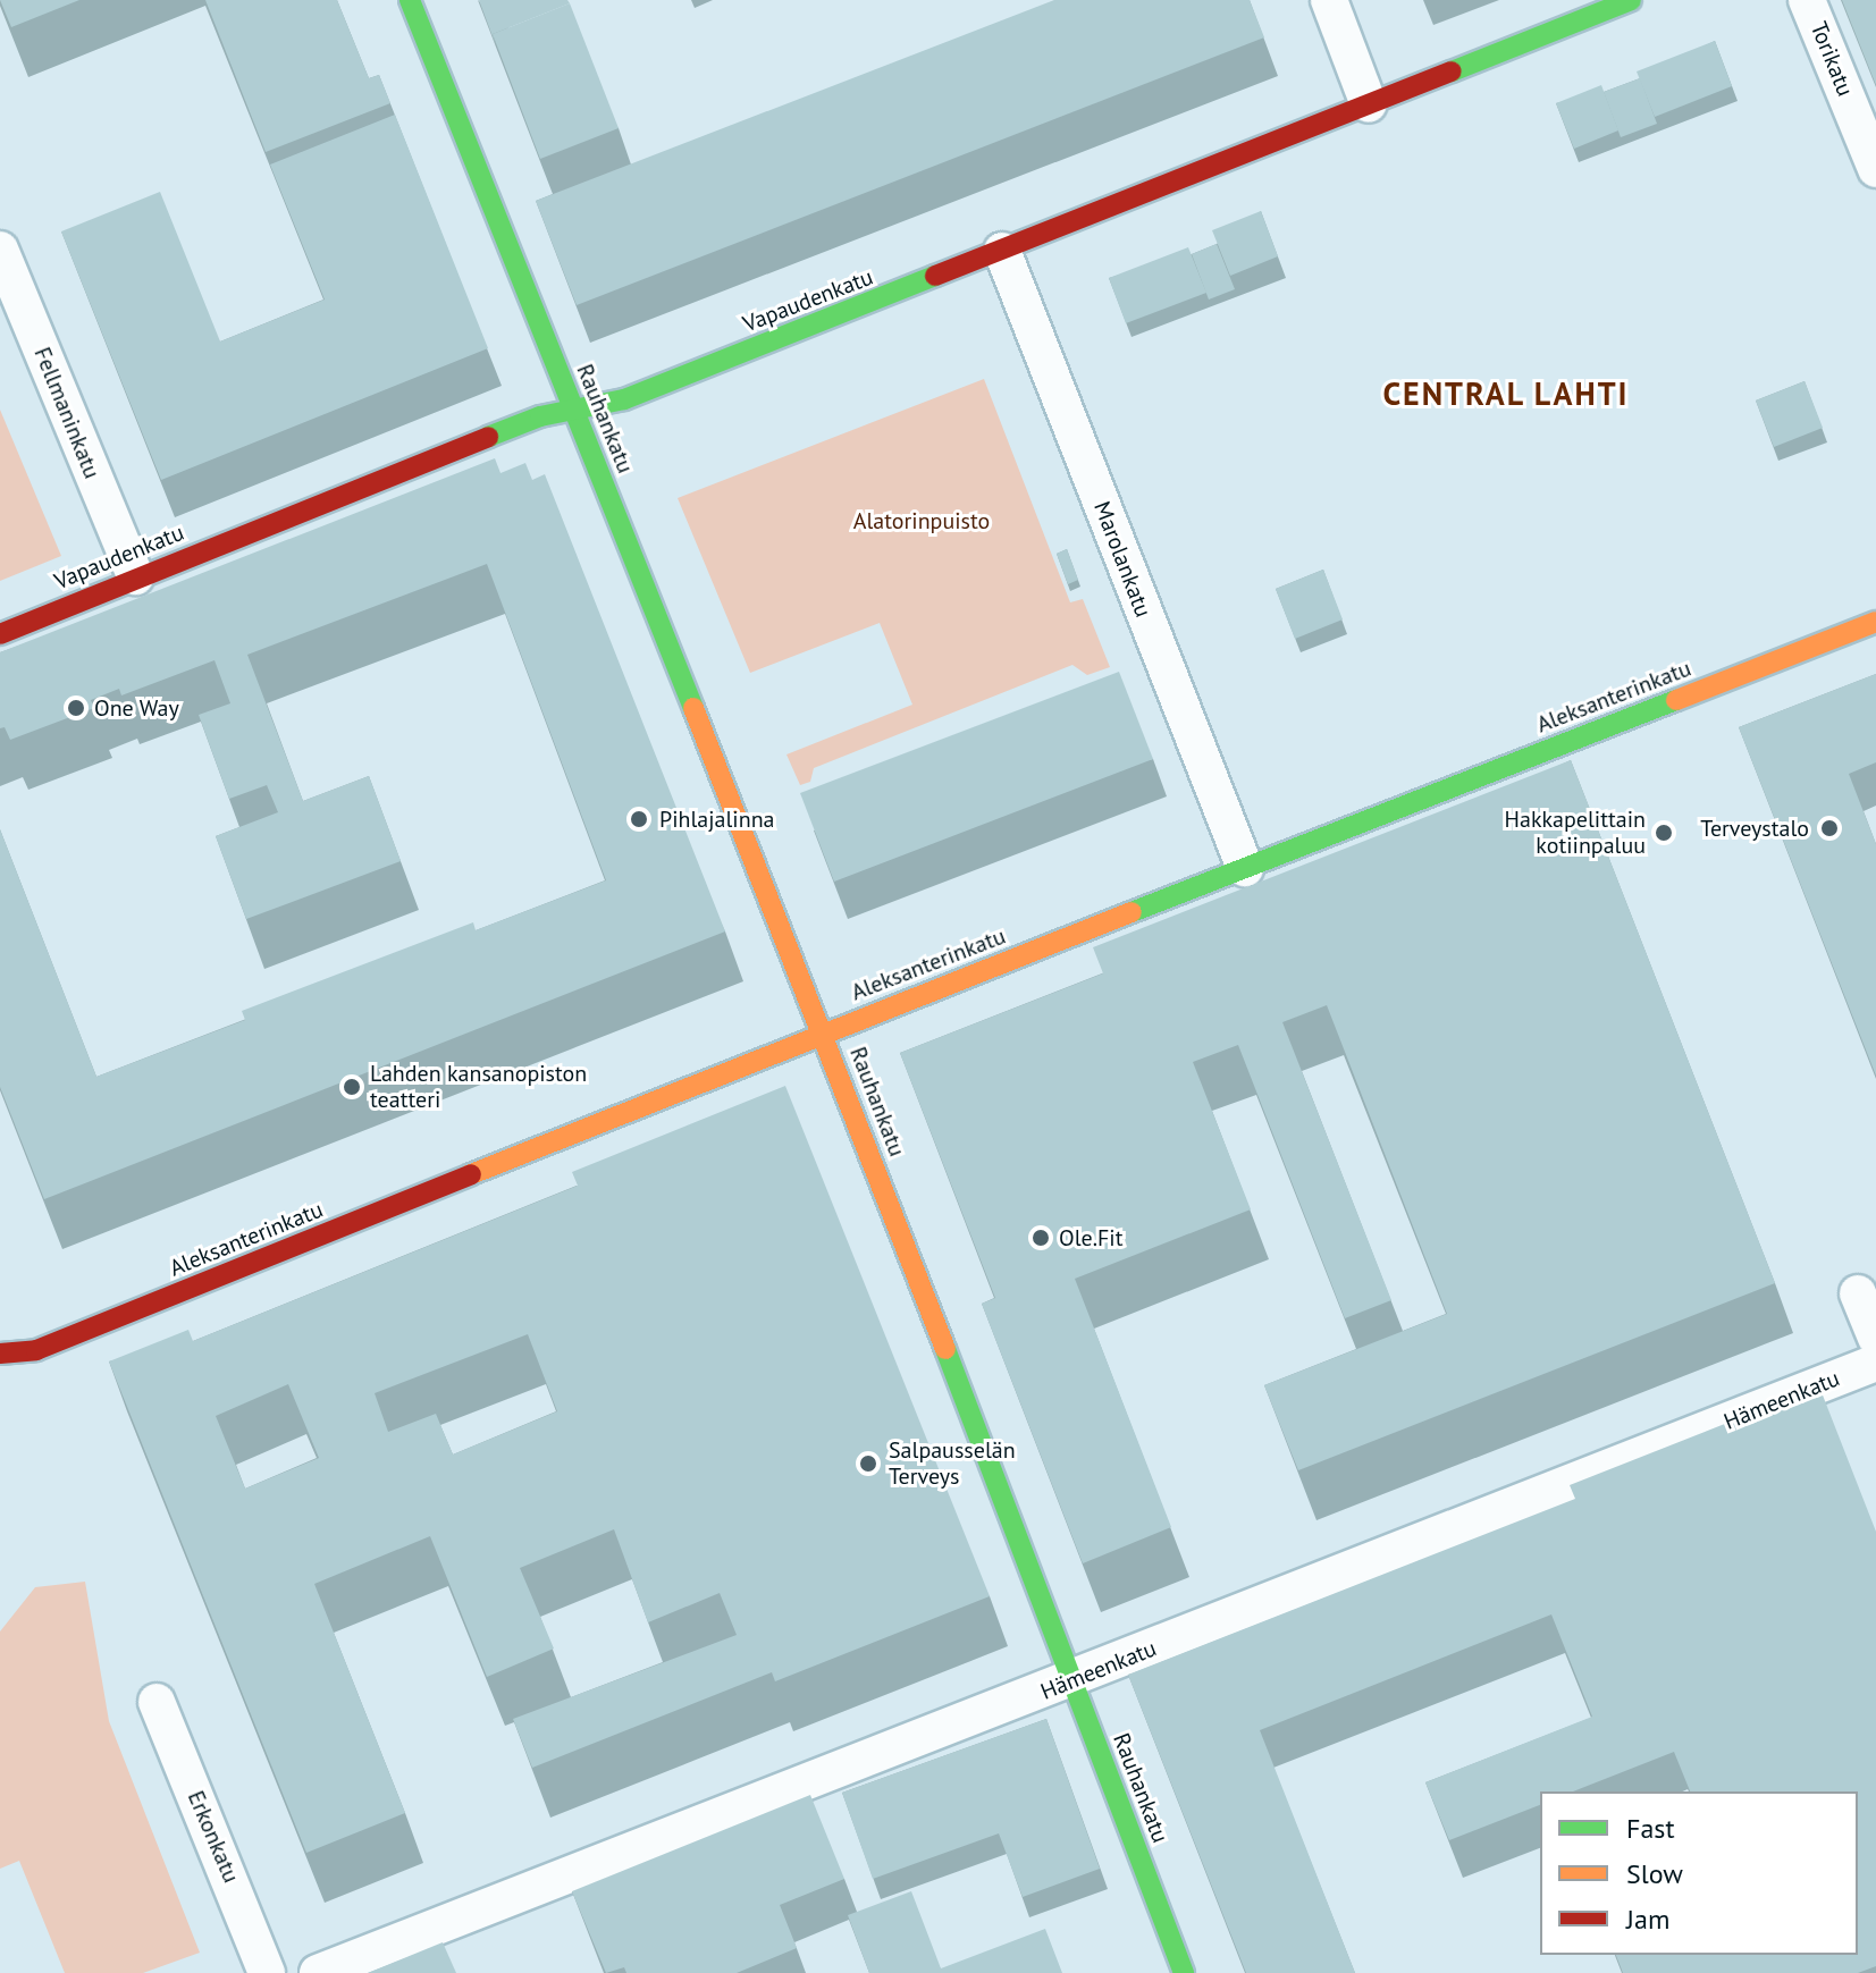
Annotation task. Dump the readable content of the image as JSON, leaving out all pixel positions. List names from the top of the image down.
{
  "streets": {
    "main road": ["Vapaudenkatu", "Rauhankatu", "Aleksanterinkatu"],
    "street": [
      "Torikatu",
      "Fellmaninkatu",
      "Marolankatu",
      "Hämeenkatu",
      "Erkonkatu"
    ]
  },
  "crossings": [
    ["Vapaudenkatu", "Fellmaninkatu"],
    ["Vapaudenkatu", "Rauhankatu"],
    ["Vapaudenkatu", "Marolankatu"],
    ["Rauhankatu", "Aleksanterinkatu"],
    ["Rauhankatu", "Hämeenkatu"],
    ["Marolankatu", "Aleksanterinkatu"]
  ],
  "districts": ["CENTRAL LAHTI"],
  "parks": ["Alatorinpuisto"],
  "places": [
    "One Way",
    "Pihlajalinna",
    "Terveystalo",
    "Hakkapelittain kotiinpaluu",
    "Lahden kansanopiston teatteri",
    "Ole.Fit",
    "Salpausselän Terveys"
  ],
  "legend": ["Fast", "Slow", "Jam"]
}
